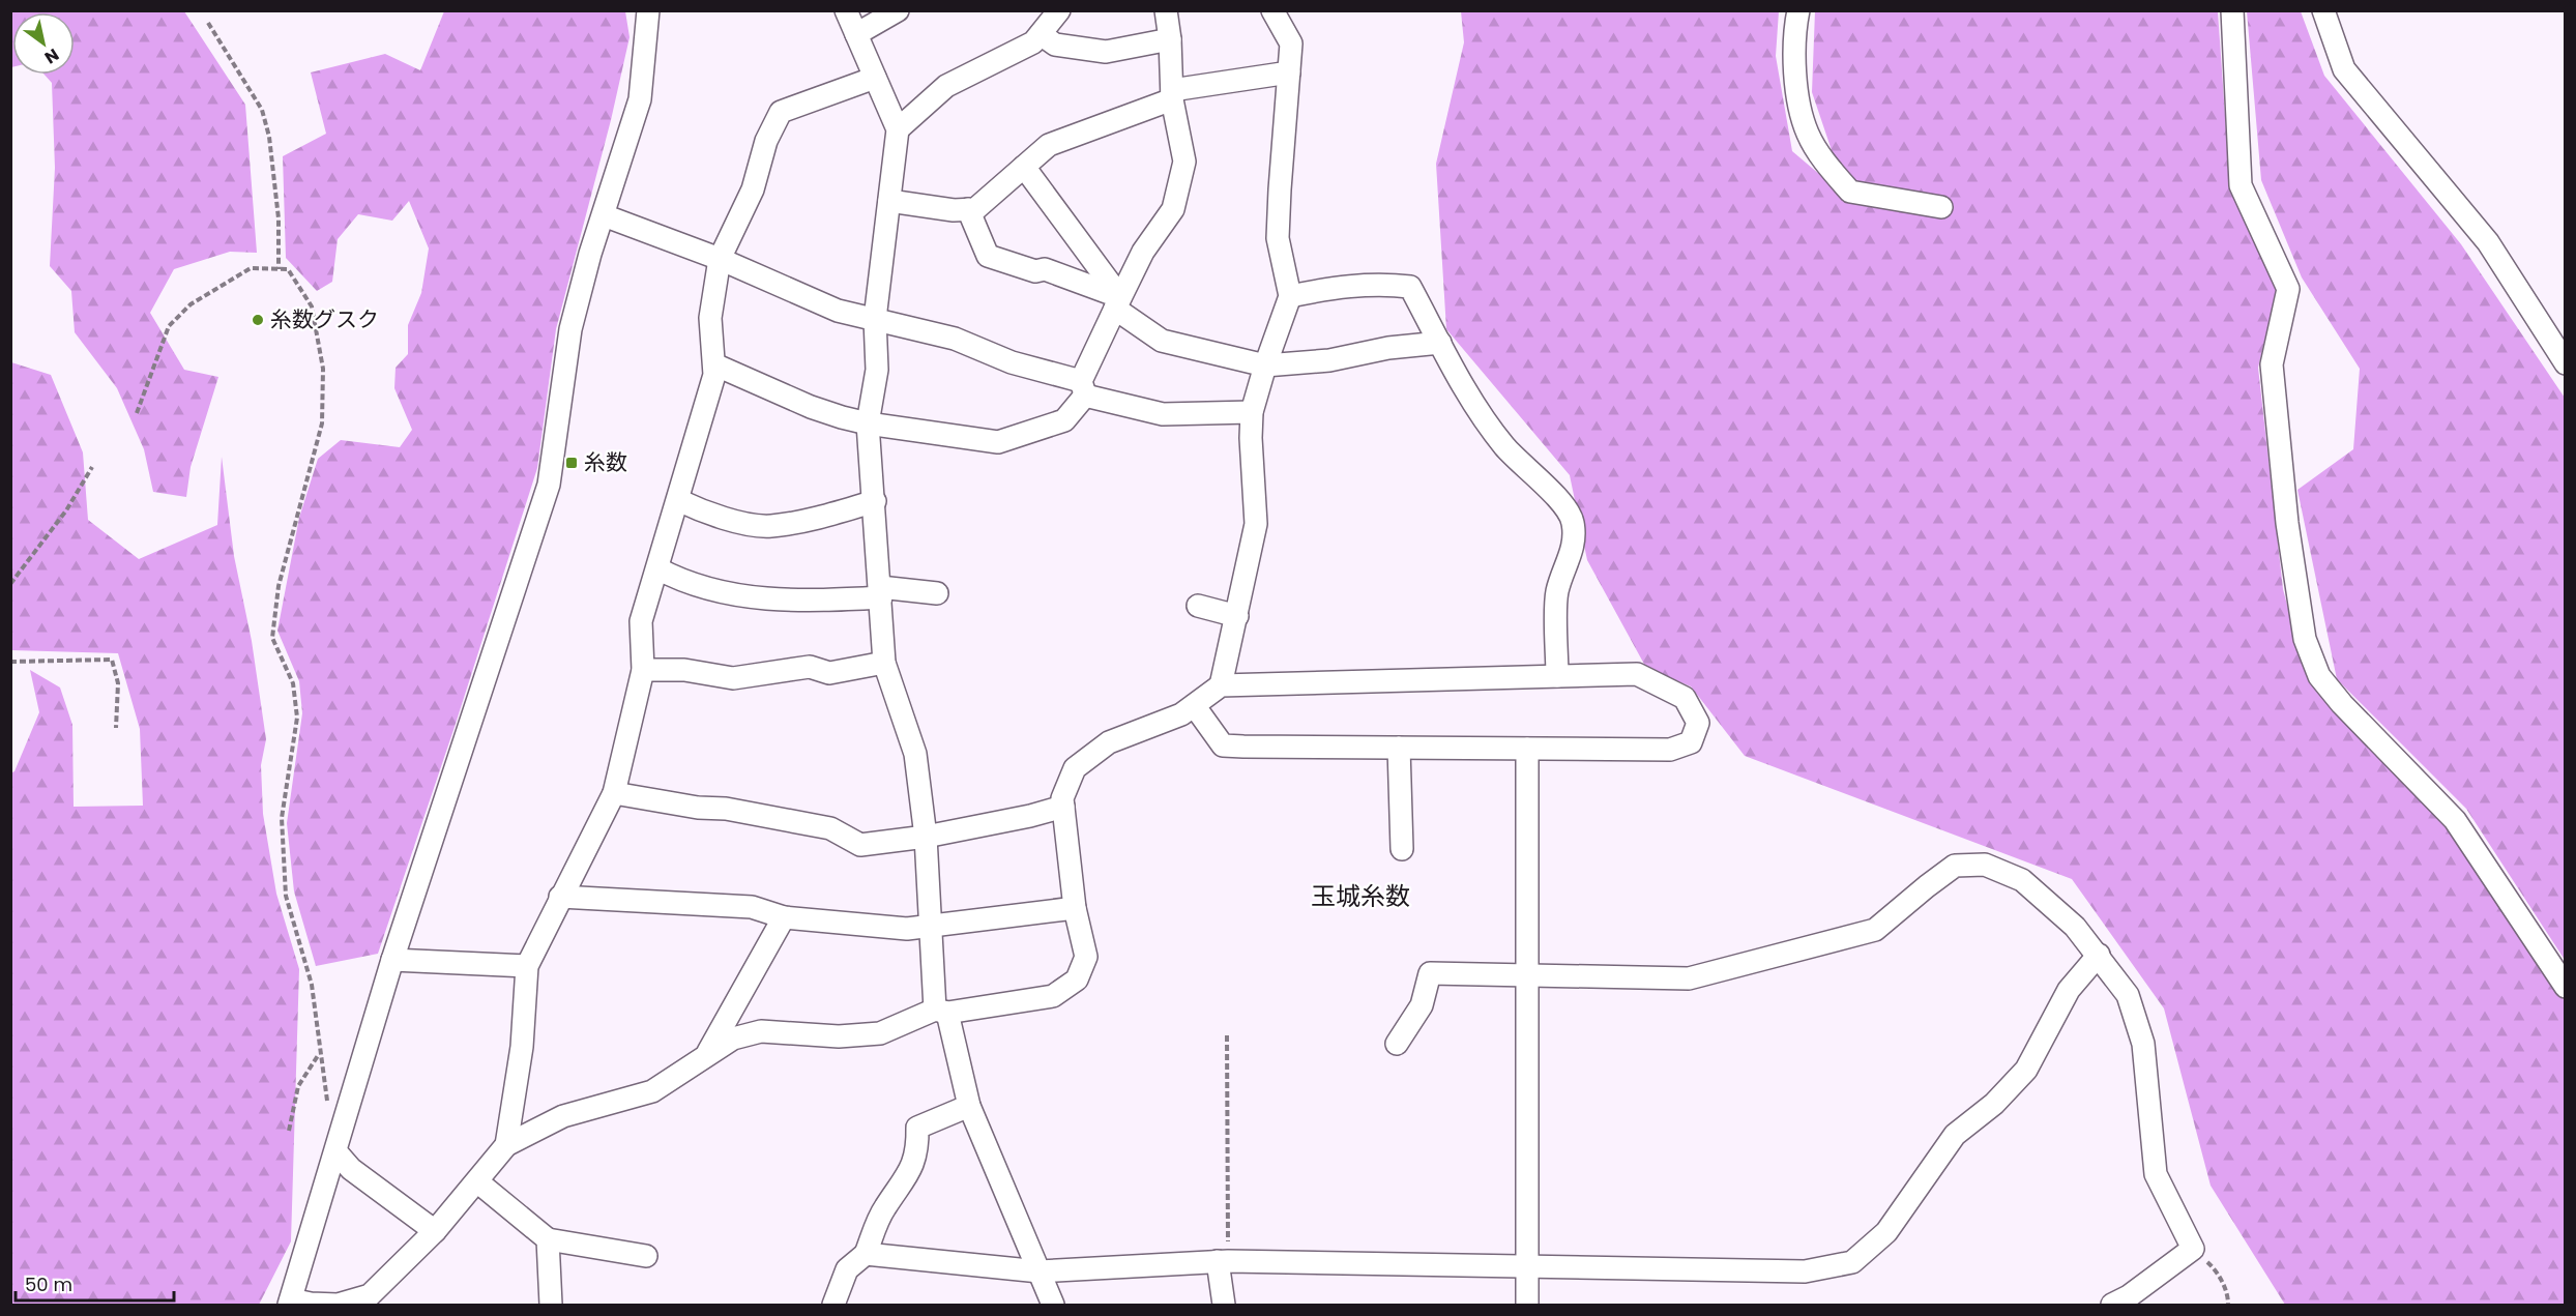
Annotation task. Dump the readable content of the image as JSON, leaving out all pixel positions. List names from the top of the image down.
{
  "districts": ["玉城糸数"],
  "places": {
    "other": ["糸数グスク"],
    "transit": ["糸数"]
  },
  "scale_bar": "50 m",
  "north": "bottom right"
}
